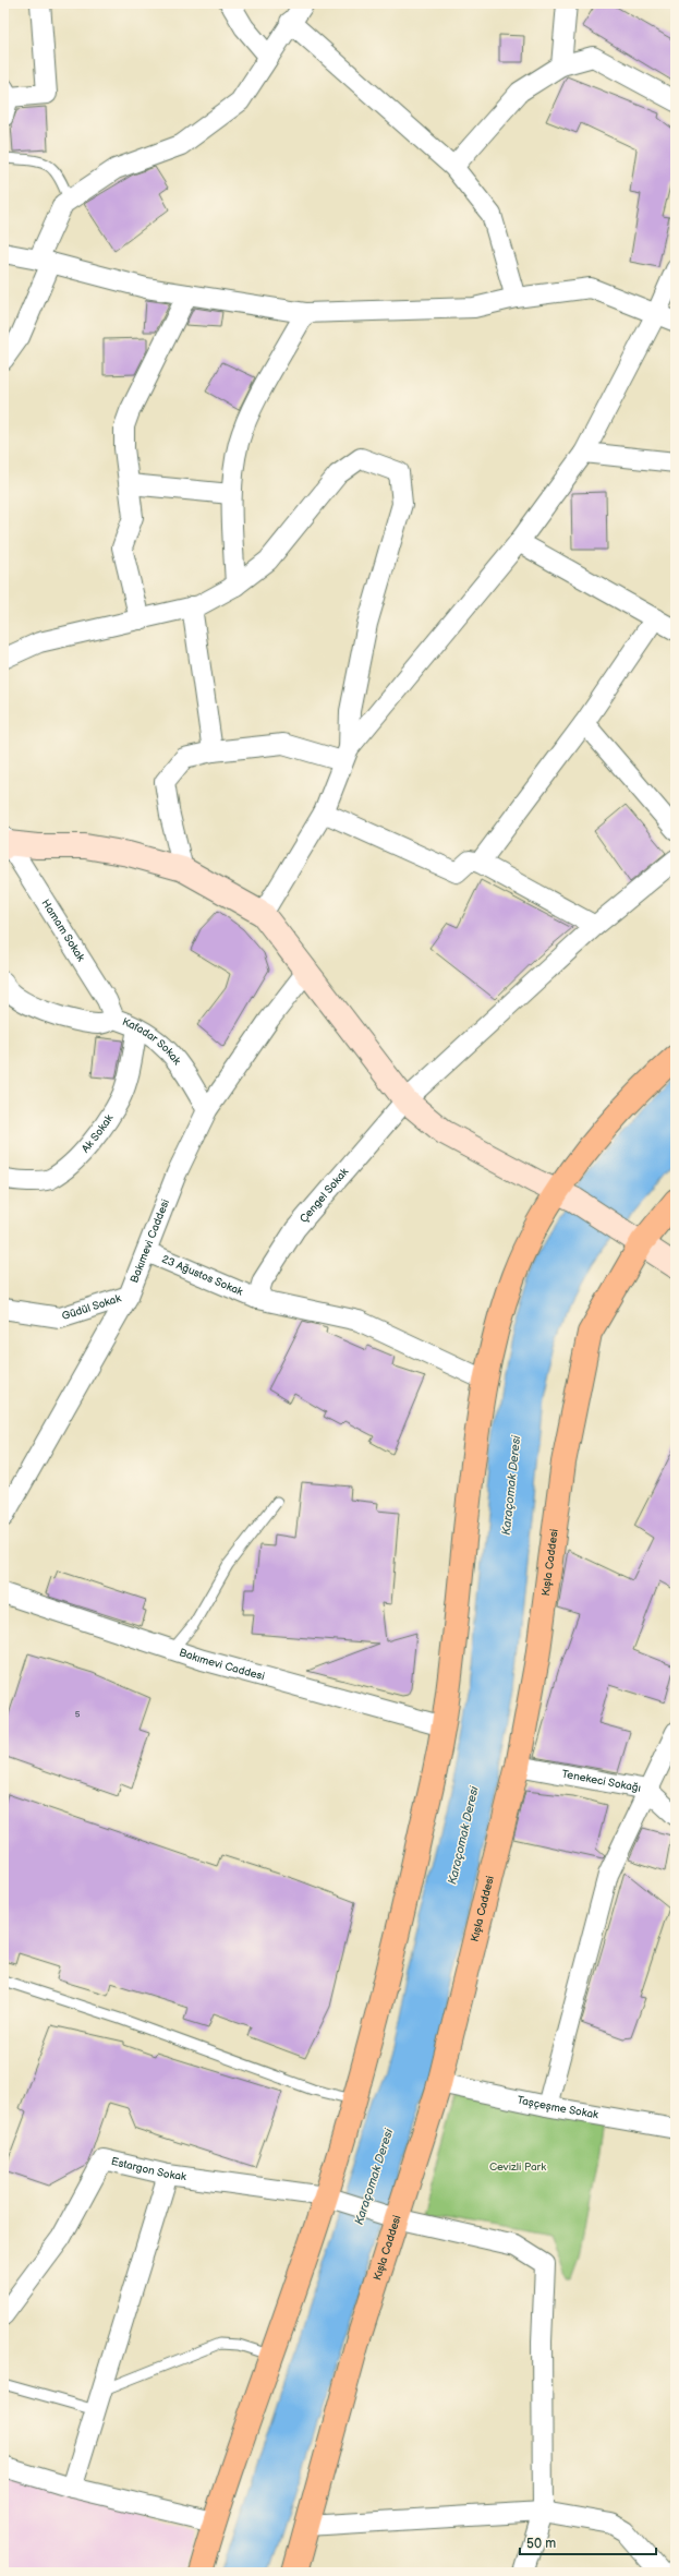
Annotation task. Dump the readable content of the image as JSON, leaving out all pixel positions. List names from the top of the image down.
{
  "streets": {
    "main road": ["Kışla Caddesi"],
    "street": [
      "Hamam Sokak",
      "Kafadar Sokak",
      "Ak Sokak",
      "Çengel Sokak",
      "Bakımevi Caddesi",
      "23 Ağustos Sokak",
      "Güdül Sokak",
      "Tenekeci Sokağı",
      "Taşçeşme Sokak",
      "Estargon Sokak"
    ]
  },
  "crossings": [
    ["Hamam Sokak", "Kafadar Sokak"],
    ["Kafadar Sokak", "Ak Sokak"],
    ["Kafadar Sokak", "Bakımevi Caddesi"],
    ["Çengel Sokak", "23 Ağustos Sokak"],
    ["Bakımevi Caddesi", "23 Ağustos Sokak"],
    ["Bakımevi Caddesi", "Güdül Sokak"],
    ["Kışla Caddesi", "Tenekeci Sokağı"],
    ["Kışla Caddesi", "Taşçeşme Sokak"],
    ["Kışla Caddesi", "Estargon Sokak"]
  ],
  "water": ["Karaçomak Deresi"],
  "parks": ["Cevizli Park"],
  "house_numbers": ["5"],
  "scale_bar": "50 m"
}
